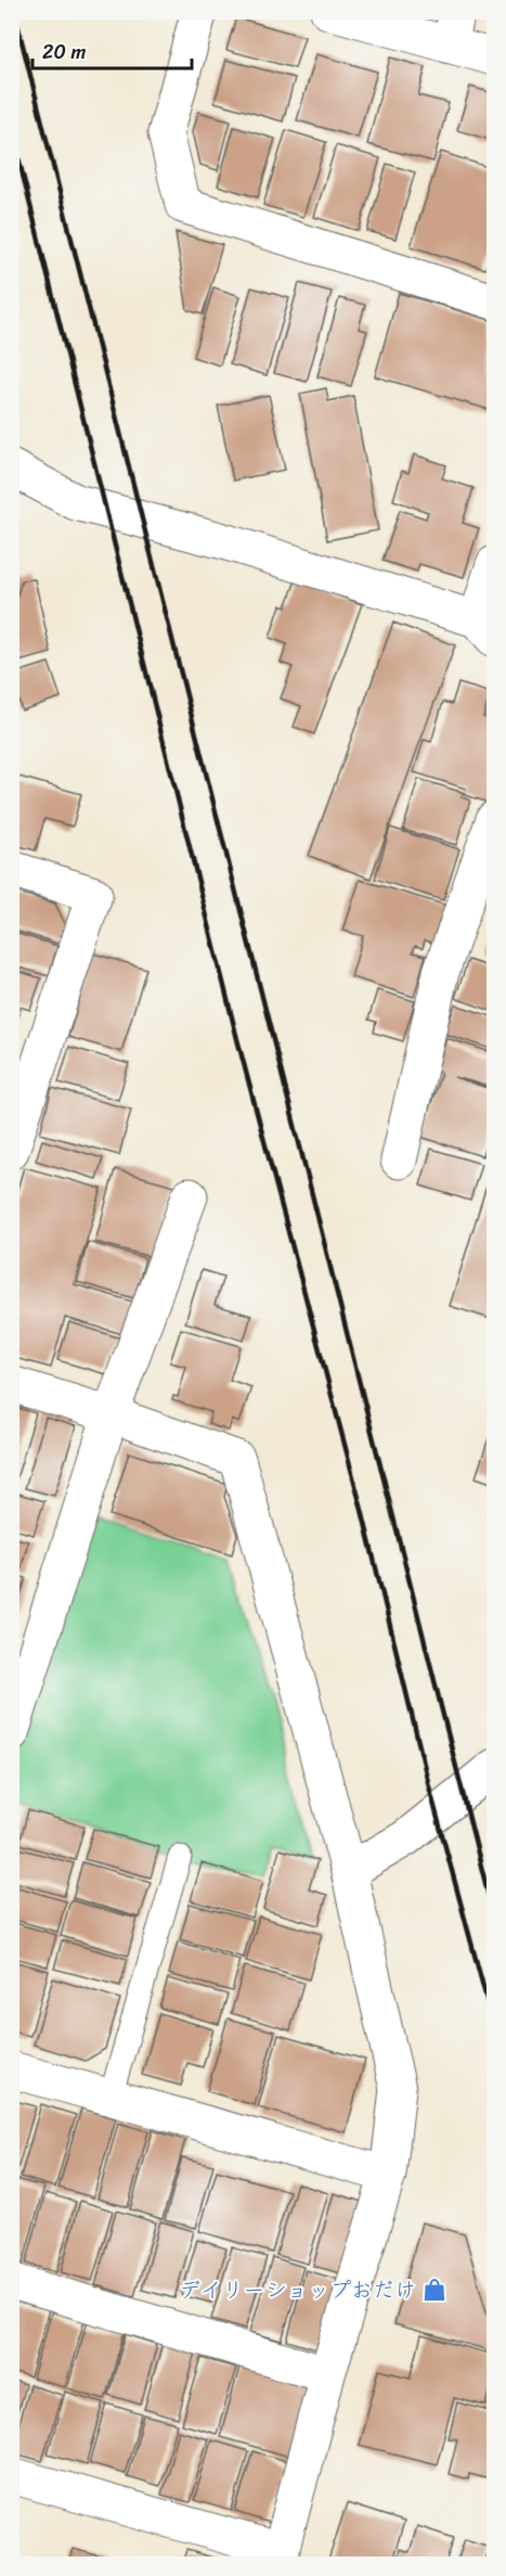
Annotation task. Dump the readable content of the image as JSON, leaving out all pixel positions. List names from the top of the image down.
{
  "places": {
    "shop": ["デイリーショップおだけ"]
  },
  "scale_bar": "20 m"
}
